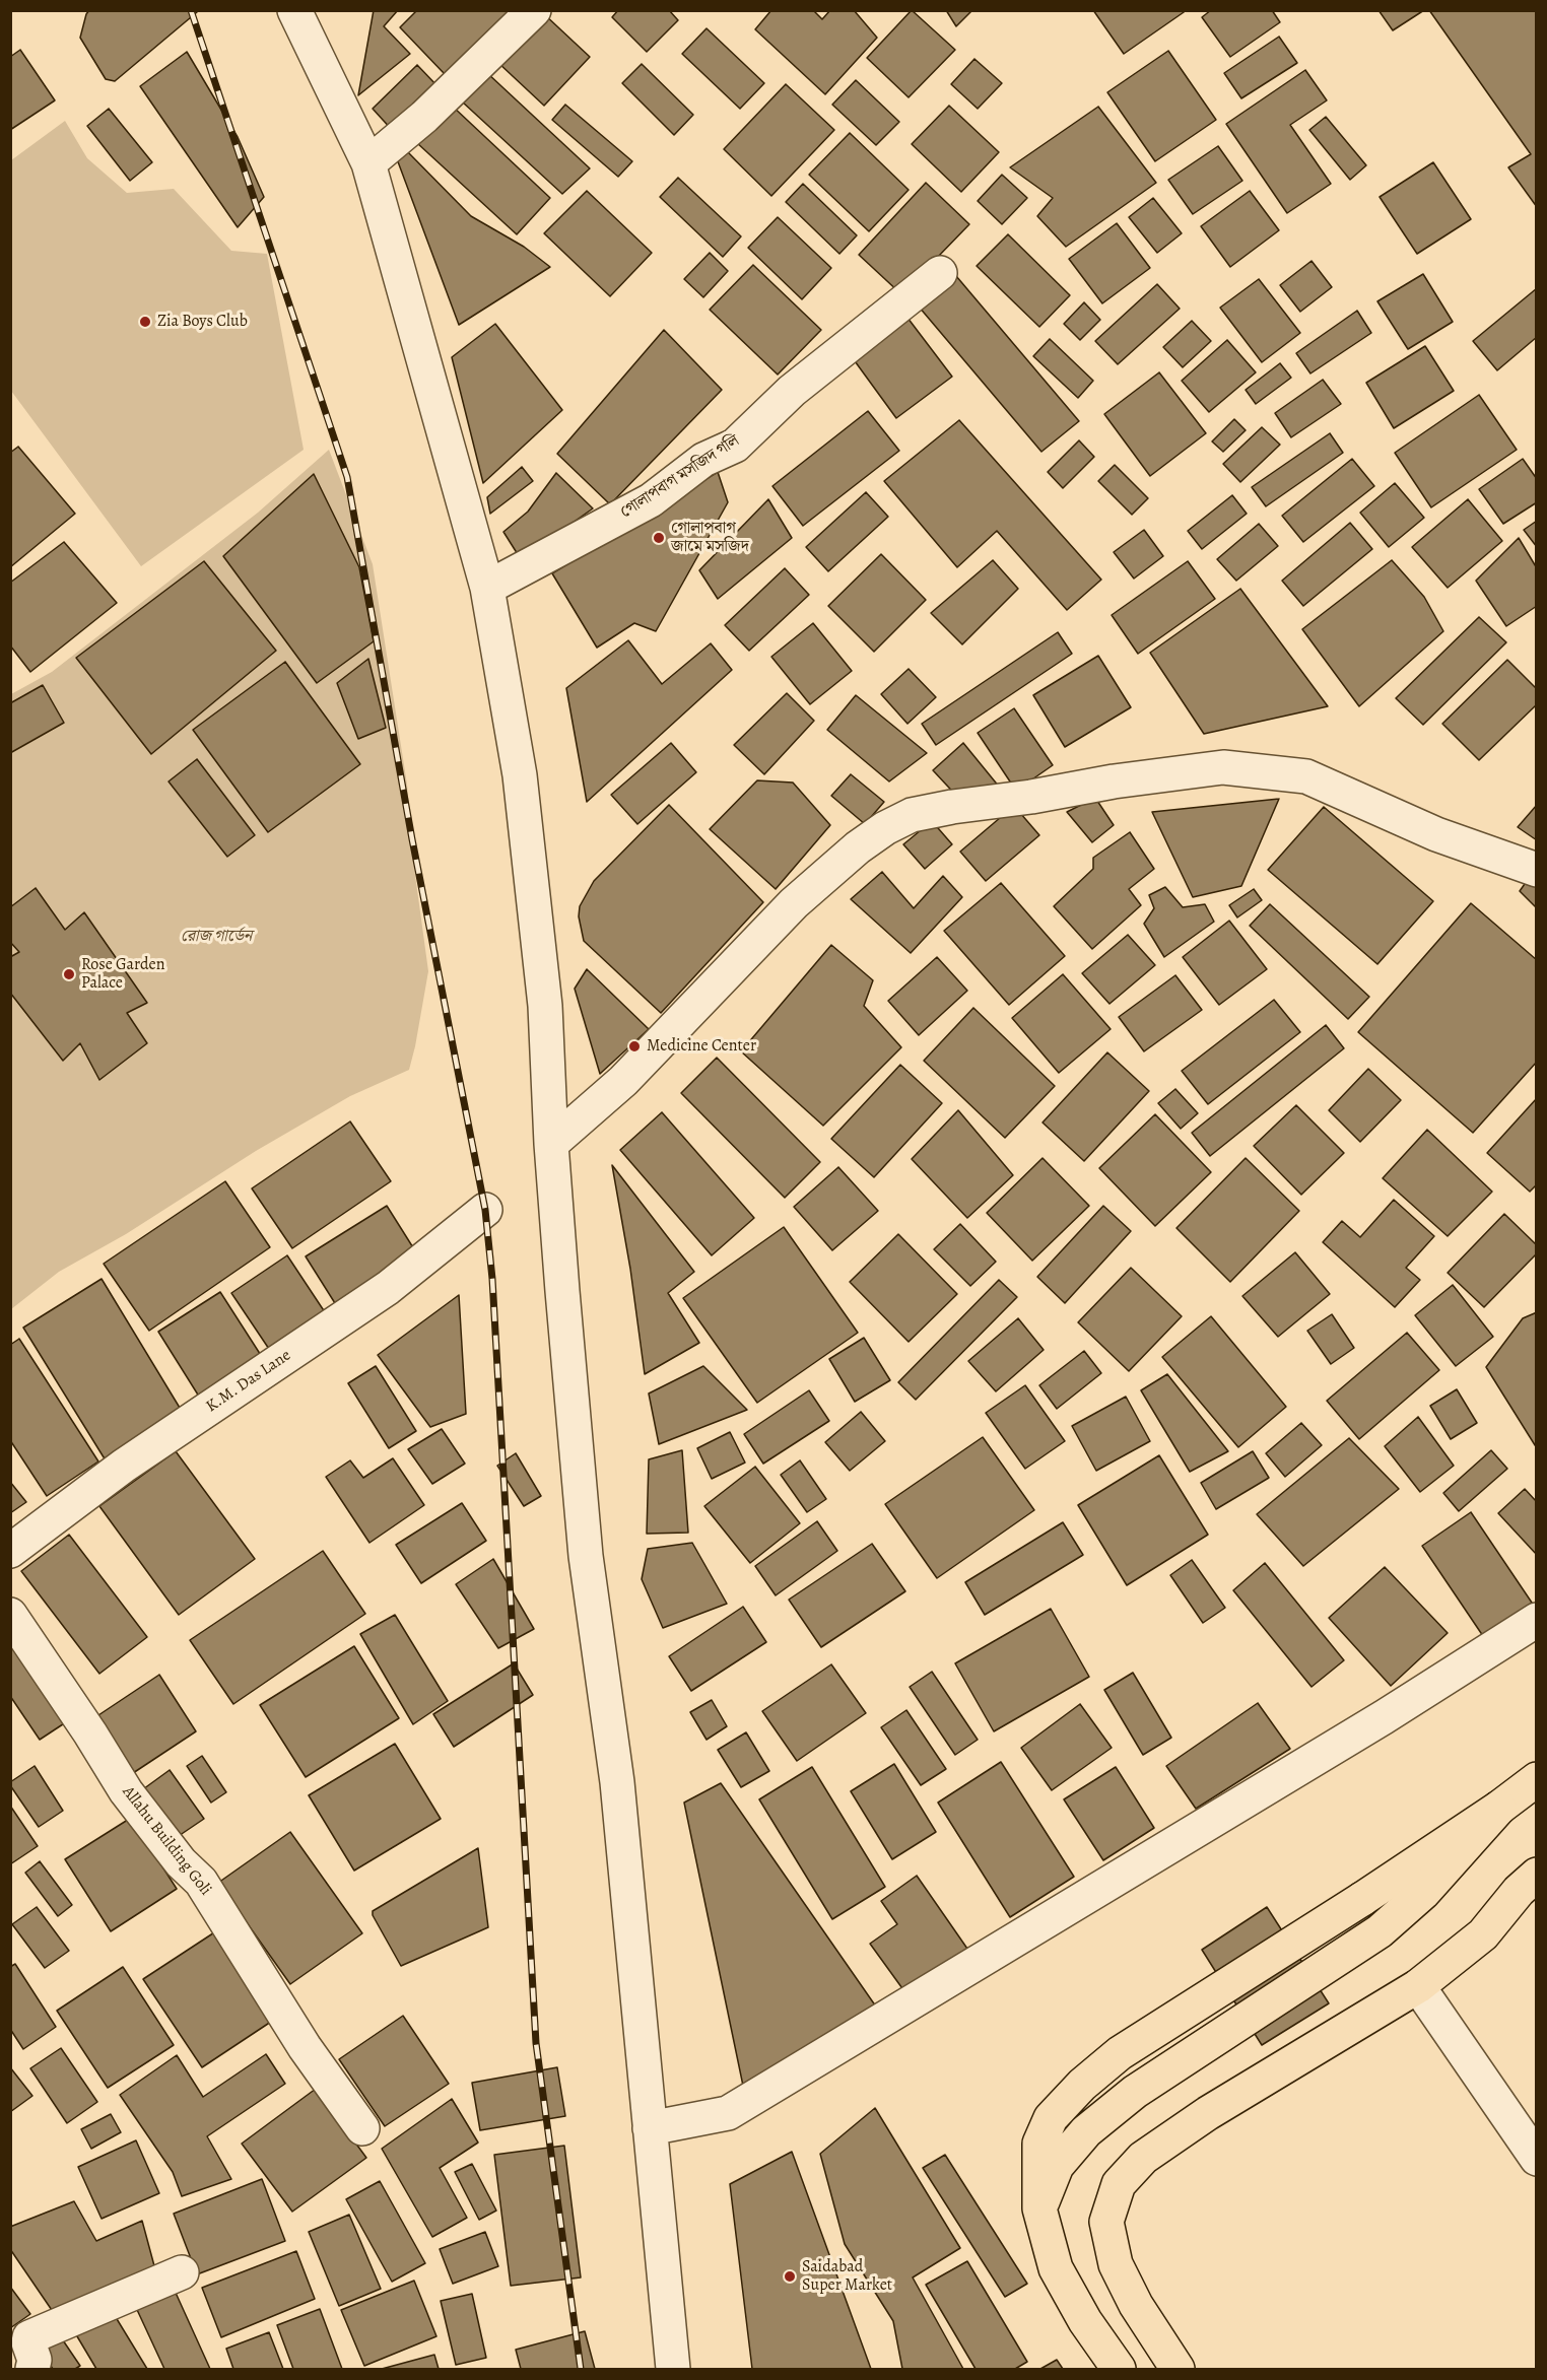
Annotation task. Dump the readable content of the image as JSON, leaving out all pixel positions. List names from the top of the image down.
{
  "streets": {
    "street": ["গোলাপবাগ মসজিদ গলি", "K.M. Das Lane", "Allahu Building Goli"]
  },
  "parks": ["রোজ গার্ডেন"],
  "places": [
    "Zia Boys Club",
    "গোলাপবাগ জামে মসজিদ",
    "Rose Garden Palace",
    "Medicine Center",
    "Saidabad Super Market"
  ]
}
